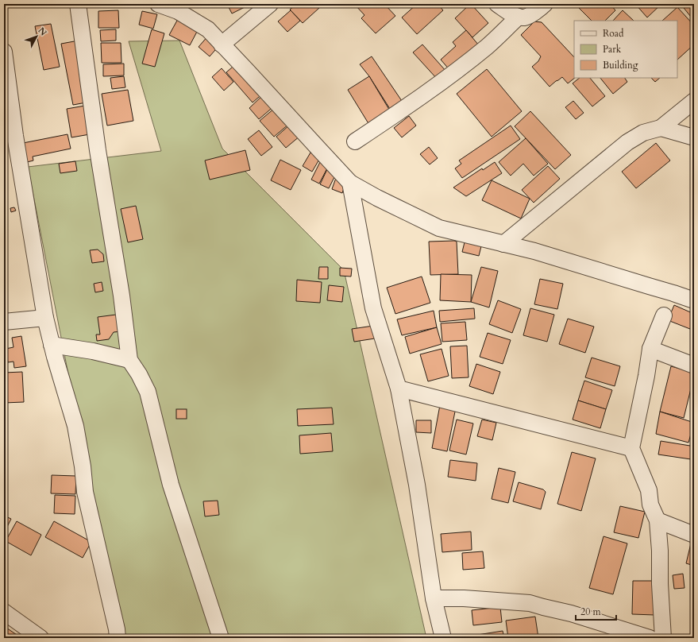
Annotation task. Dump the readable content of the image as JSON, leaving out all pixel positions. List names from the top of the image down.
{
  "legend": ["Road", "Park", "Building"],
  "scale_bar": "20 m",
  "north": "top right"
}
